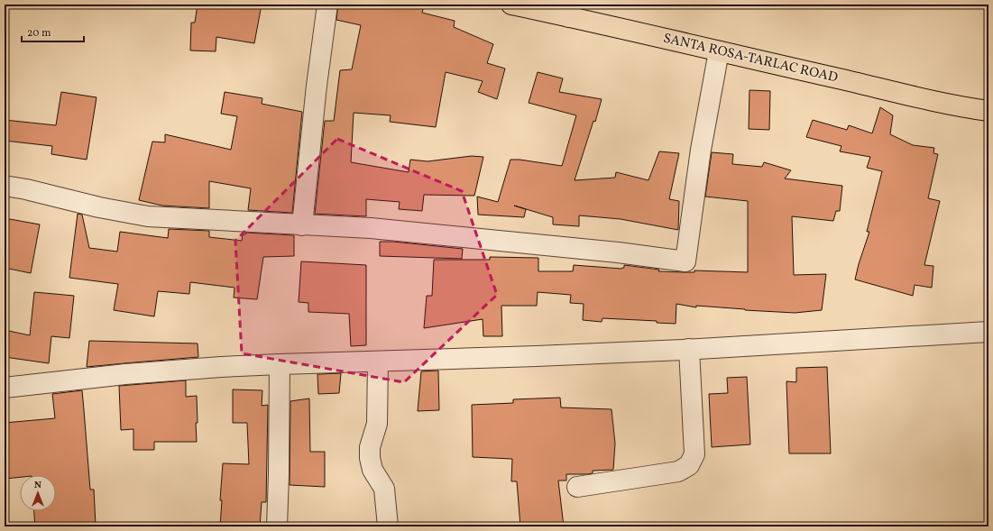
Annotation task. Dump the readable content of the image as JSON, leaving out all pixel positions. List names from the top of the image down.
{
  "streets": {
    "highway": ["SANTA ROSA-TARLAC ROAD"]
  },
  "scale_bar": "20 m",
  "north": "top"
}
